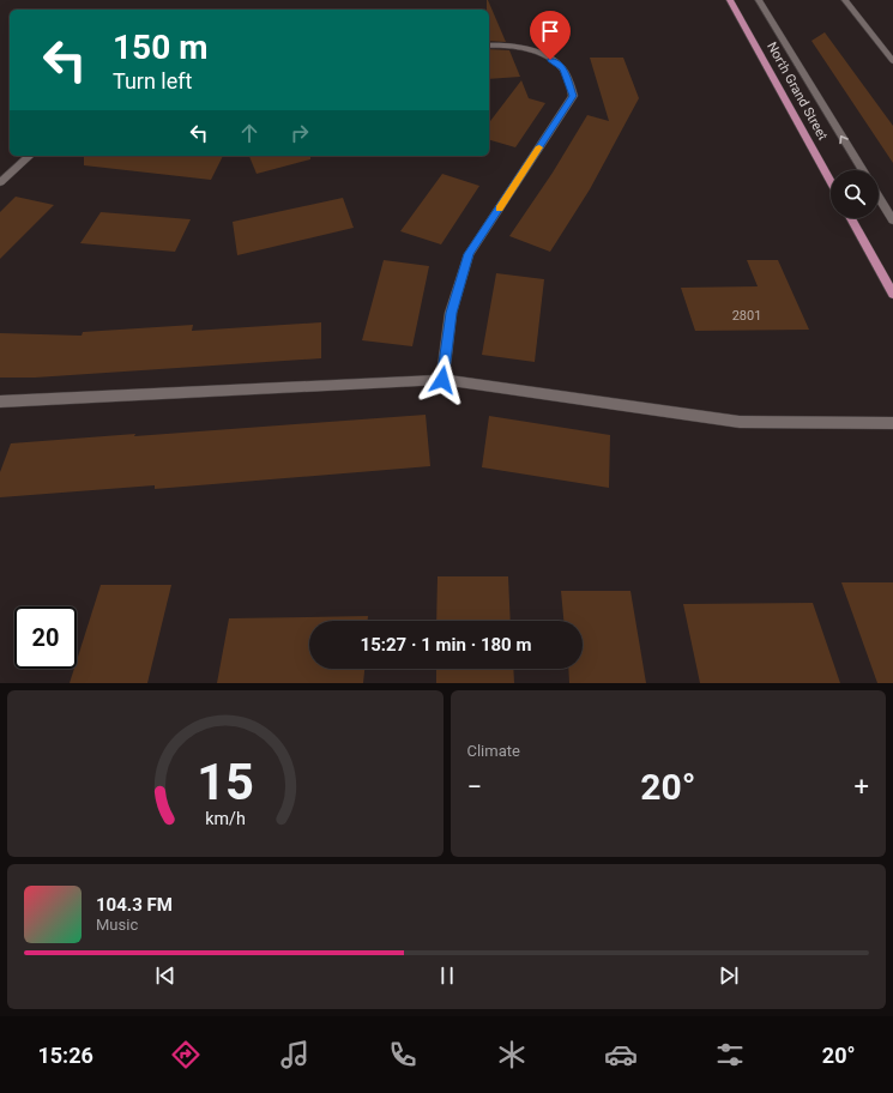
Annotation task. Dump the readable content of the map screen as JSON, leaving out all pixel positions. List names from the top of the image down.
{
  "streets": {
    "main road": ["North Grand Street"]
  },
  "house_numbers": ["2801"],
  "page": {
    "turn": ["150 m", "Turn left"],
    "limit": "20",
    "trip": "15:27 · 1 min · 180 m",
    "tile": "Climate",
    "heat": ["−", "20°", "+"],
    "song": ["104.3 FM", "Music"],
    "tabs": ["15:26", "20°"],
    "gauge": ["15", "km/h"]
  }
}
